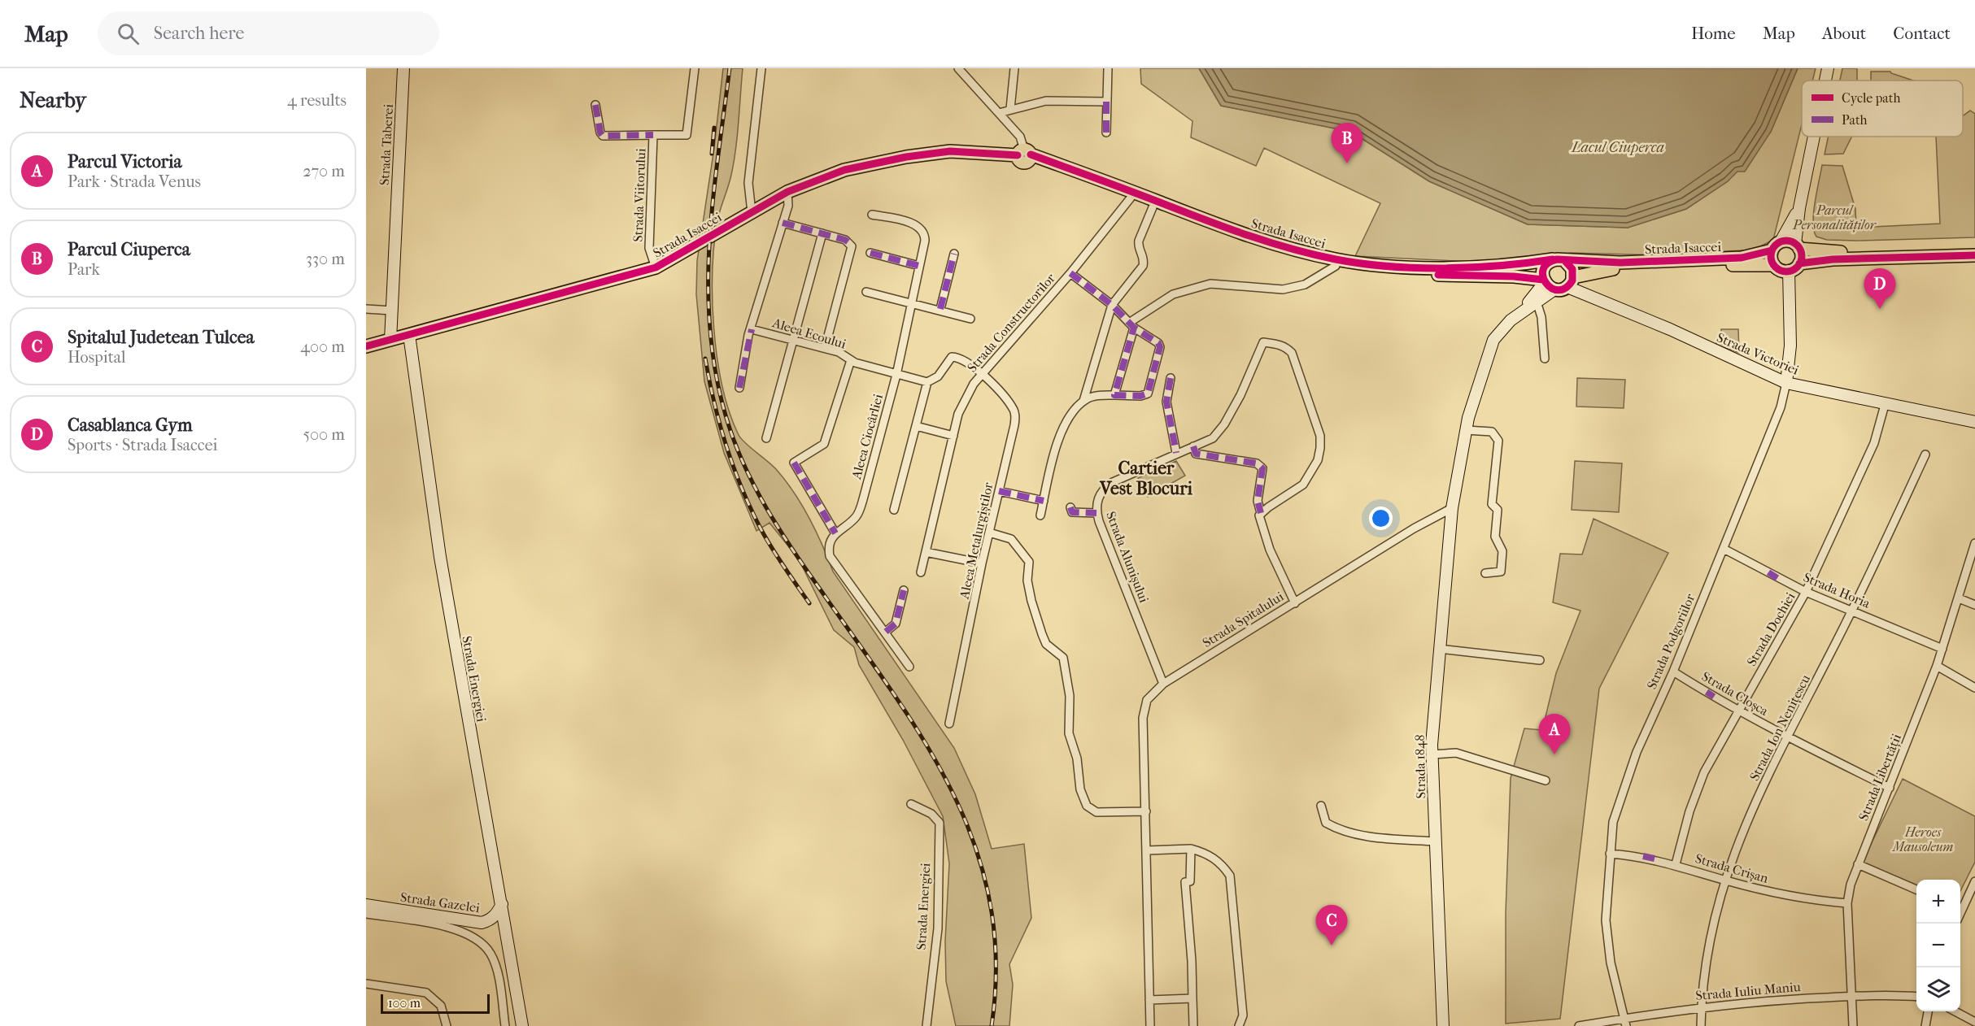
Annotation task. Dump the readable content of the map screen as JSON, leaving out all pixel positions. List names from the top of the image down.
{
  "streets": {
    "main road": ["Strada Isaccei"],
    "street": [
      "Strada Taberei",
      "Strada Viitorului",
      "Strada Constructorilor",
      "Aleea Ecoului",
      "Strada Victoriei",
      "Aleea Ciocârliei",
      "Aleea Metalurgiștilor",
      "Strada Alunișului",
      "Strada Horia",
      "Strada Spitalului",
      "Strada Dochiei",
      "Strada Podgoriilor",
      "Strada Energiei",
      "Strada Cloșca",
      "Strada Ion Nenițescu",
      "Strada 1848",
      "Strada Libertății",
      "Strada Crișan",
      "Strada Gazelei",
      "Strada Iuliu Maniu"
    ]
  },
  "crossings": [
    ["Strada Taberei", "Strada Isaccei"],
    ["Strada Viitorului", "Strada Isaccei"],
    ["Strada Isaccei", "Strada Constructorilor"],
    ["Strada Isaccei", "Aleea Ecoului"],
    ["Strada Isaccei", "Strada Victoriei"],
    ["Strada Isaccei", "Strada Podgoriilor"],
    ["Strada Isaccei", "Strada Energiei"],
    ["Strada Constructorilor", "Aleea Metalurgiștilor"],
    ["Aleea Ecoului", "Aleea Ciocârliei"],
    ["Strada Victoriei", "Strada Dochiei"],
    ["Strada Victoriei", "Strada Podgoriilor"],
    ["Strada Alunișului", "Strada Spitalului"],
    ["Strada Horia", "Strada Dochiei"],
    ["Strada Horia", "Strada Podgoriilor"],
    ["Strada Horia", "Strada Ion Nenițescu"],
    ["Strada Horia", "Strada Libertății"],
    ["Strada Spitalului", "Strada 1848"],
    ["Strada Dochiei", "Strada Cloșca"],
    ["Strada Dochiei", "Strada Crișan"],
    ["Strada Podgoriilor", "Strada Cloșca"],
    ["Strada Podgoriilor", "Strada Crișan"],
    ["Strada Podgoriilor", "Strada Iuliu Maniu"],
    ["Strada Energiei", "Strada Gazelei"],
    ["Strada Cloșca", "Strada Ion Nenițescu"],
    ["Strada Cloșca", "Strada Libertății"],
    ["Strada Ion Nenițescu", "Strada Crișan"],
    ["Strada Ion Nenițescu", "Strada Iuliu Maniu"],
    ["Strada Libertății", "Strada Crișan"],
    ["Strada Libertății", "Strada Iuliu Maniu"]
  ],
  "districts": ["Cartier Vest Blocuri"],
  "water": ["Lacul Ciuperca"],
  "parks": ["Parcul Personalităților", "Heroes Mausoleum"],
  "legend": ["Cycle path", "Path"],
  "scale_bar": "100 m",
  "page": {
    "header": "Map",
    "search": "Search here",
    "nav": [
      "Home",
      "Map",
      "About",
      "Contact"
    ],
    "heading": ["Nearby", "4 results"],
    "pins": [
      "B",
      "D",
      "A",
      "C"
    ],
    "list": [
      {
        "mark": "A",
        "name": "Parcul Victoria",
        "note": "Park · Strada Venus",
        "value": "270 m"
      },
      {
        "mark": "B",
        "name": "Parcul Ciuperca",
        "note": "Park",
        "value": "330 m"
      },
      {
        "mark": "C",
        "name": "Spitalul Judetean Tulcea",
        "note": "Hospital",
        "value": "400 m"
      },
      {
        "mark": "D",
        "name": "Casablanca Gym",
        "note": "Sports · Strada Isaccei",
        "value": "500 m"
      }
    ],
    "map_buttons": ["+", "−"],
    "scale": "100 m"
  }
}
